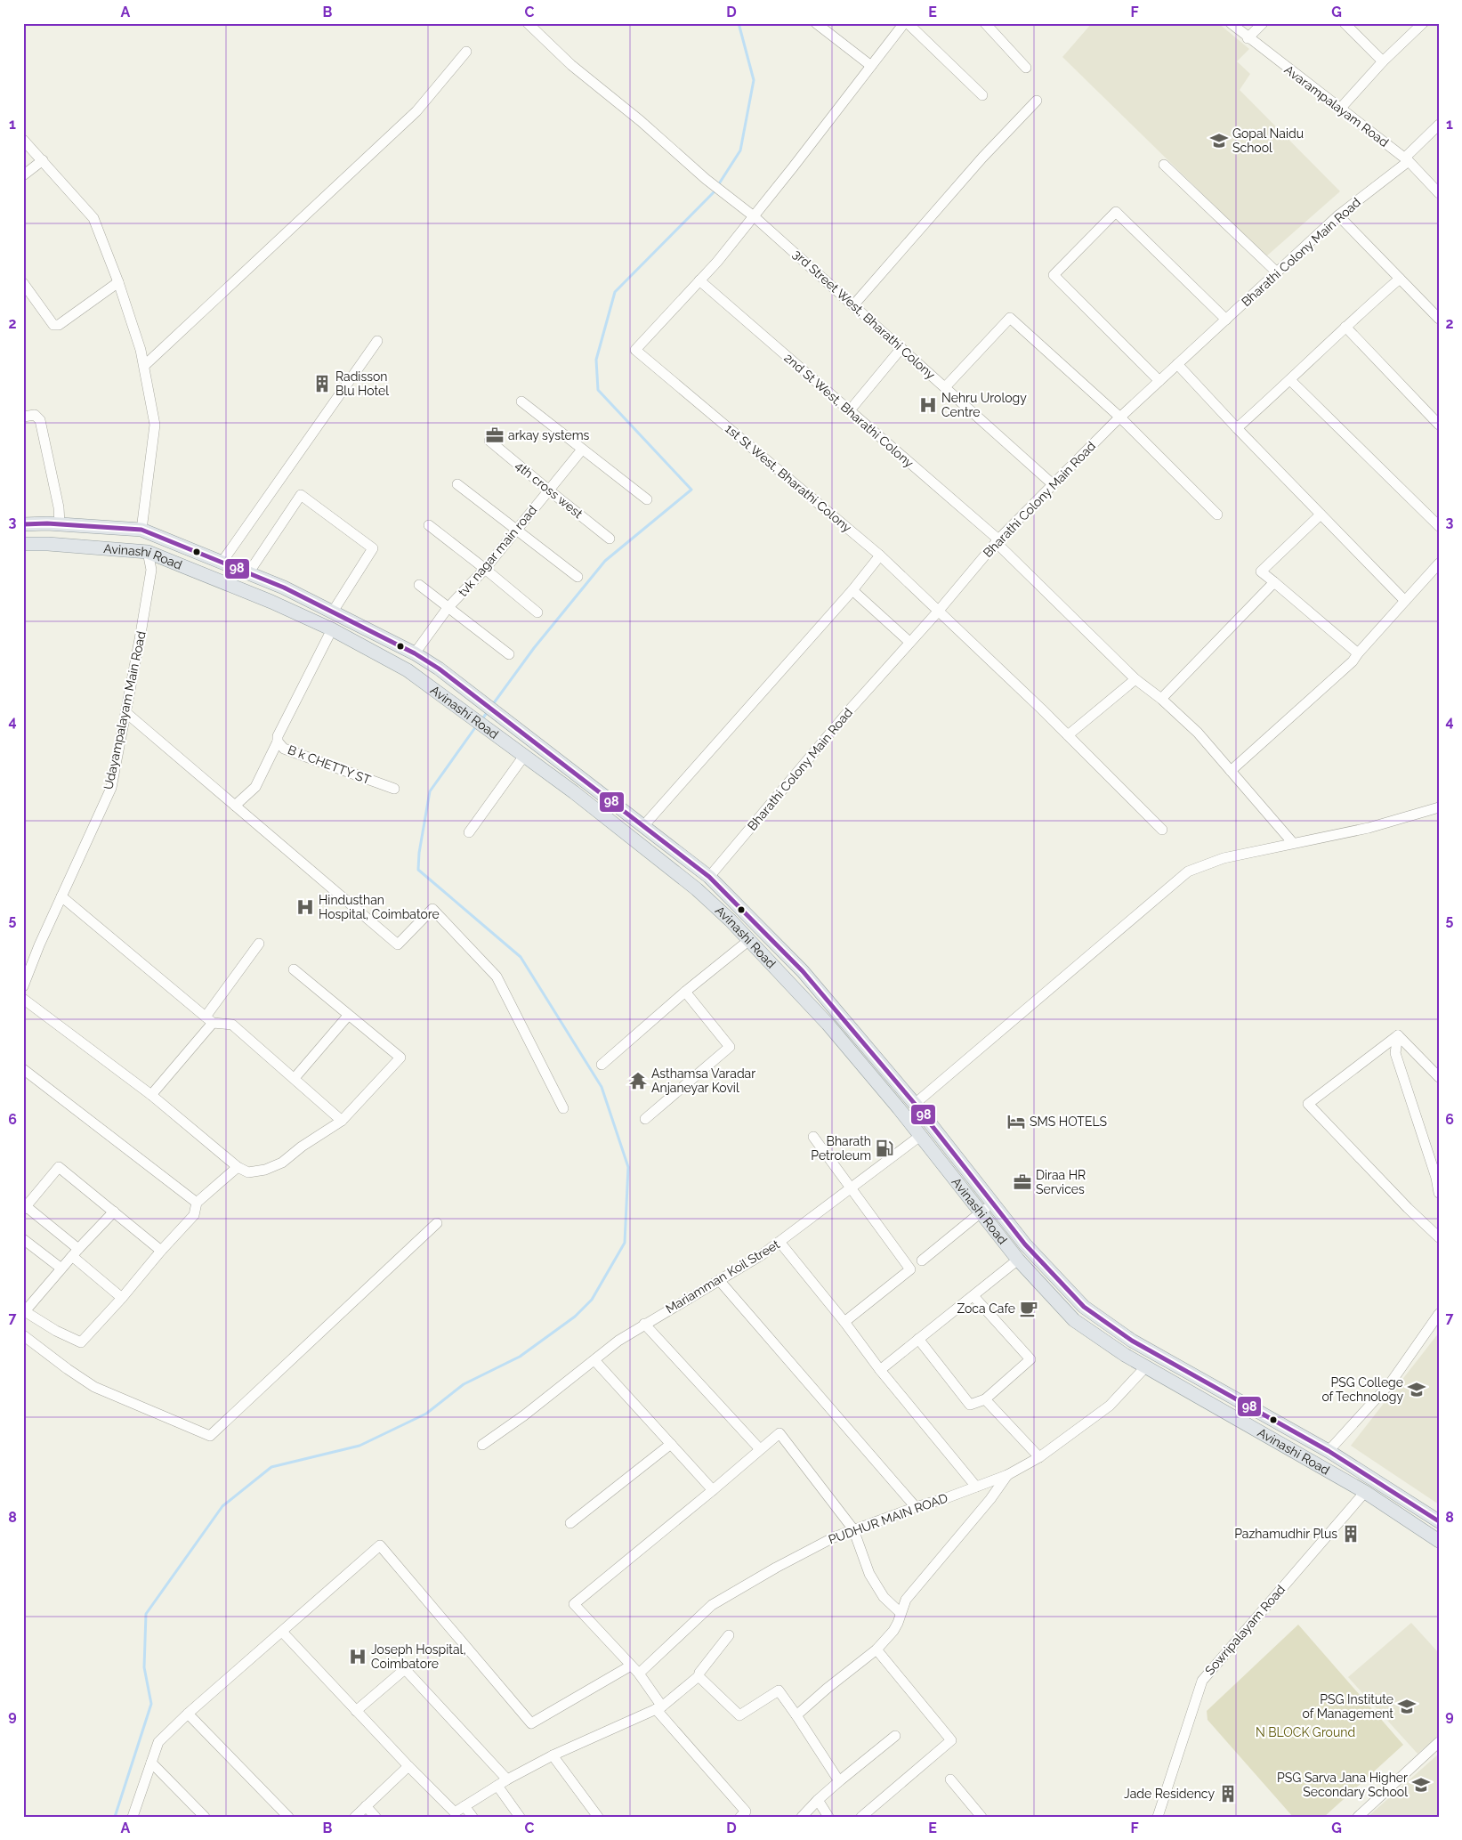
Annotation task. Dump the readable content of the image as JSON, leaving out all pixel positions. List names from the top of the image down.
{
  "streets": {
    "main road": ["Avinashi Road"],
    "street": [
      "Avarampalayam Road",
      "Bharathi Colony Main Road",
      "3rd Street West, Bharathi Colony",
      "2nd St West, Bharathi Colony",
      "1st St West, Bharathi Colony",
      "4th cross west",
      "tvk nagar main road",
      "Udayampalayam Main Road",
      "B k CHETTY ST",
      "Mariamman Koil Street",
      "PUDHUR MAIN ROAD",
      "Sowripalayam Road"
    ]
  },
  "crossings": [
    ["Avarampalayam Road", "Bharathi Colony Main Road"],
    ["Bharathi Colony Main Road", "3rd Street West, Bharathi Colony"],
    ["Bharathi Colony Main Road", "2nd St West, Bharathi Colony"],
    ["Bharathi Colony Main Road", "1st St West, Bharathi Colony"],
    ["Bharathi Colony Main Road", "Avinashi Road"],
    ["2nd St West, Bharathi Colony", "1st St West, Bharathi Colony"],
    ["4th cross west", "tvk nagar main road"],
    ["tvk nagar main road", "Avinashi Road"],
    ["Avinashi Road", "Udayampalayam Main Road"],
    ["Avinashi Road", "B k CHETTY ST"],
    ["Avinashi Road", "Mariamman Koil Street"],
    ["Avinashi Road", "PUDHUR MAIN ROAD"],
    ["Avinashi Road", "Sowripalayam Road"]
  ],
  "parks": ["N BLOCK Ground"],
  "places": {
    "school or university": [
      "Gopal Naidu School",
      "PSG College of Technology",
      "PSG Institute of Management",
      "PSG Sarva Jana Higher Secondary School"
    ],
    "building": ["Radisson Blu Hotel", "Pazhamudhir Plus", "Jade Residency"],
    "hospital": ["Nehru Urology Centre", "Hindusthan Hospital, Coimbatore", "Joseph Hospital, Coimbatore"],
    "office": ["arkay systems", "Diraa HR Services"],
    "temple": ["Asthamsa Varadar Anjaneyar Kovil"],
    "hotel": ["SMS HOTELS"],
    "fuel station": ["Bharath Petroleum"],
    "cafe": ["Zoca Cafe"]
  },
  "lines": ["transit line 98"],
  "grid": {
    "columns": [
      "A",
      "B",
      "C",
      "D",
      "E",
      "F",
      "G"
    ],
    "rows": [
      "1",
      "2",
      "3",
      "4",
      "5",
      "6",
      "7",
      "8",
      "9"
    ]
  }
}
